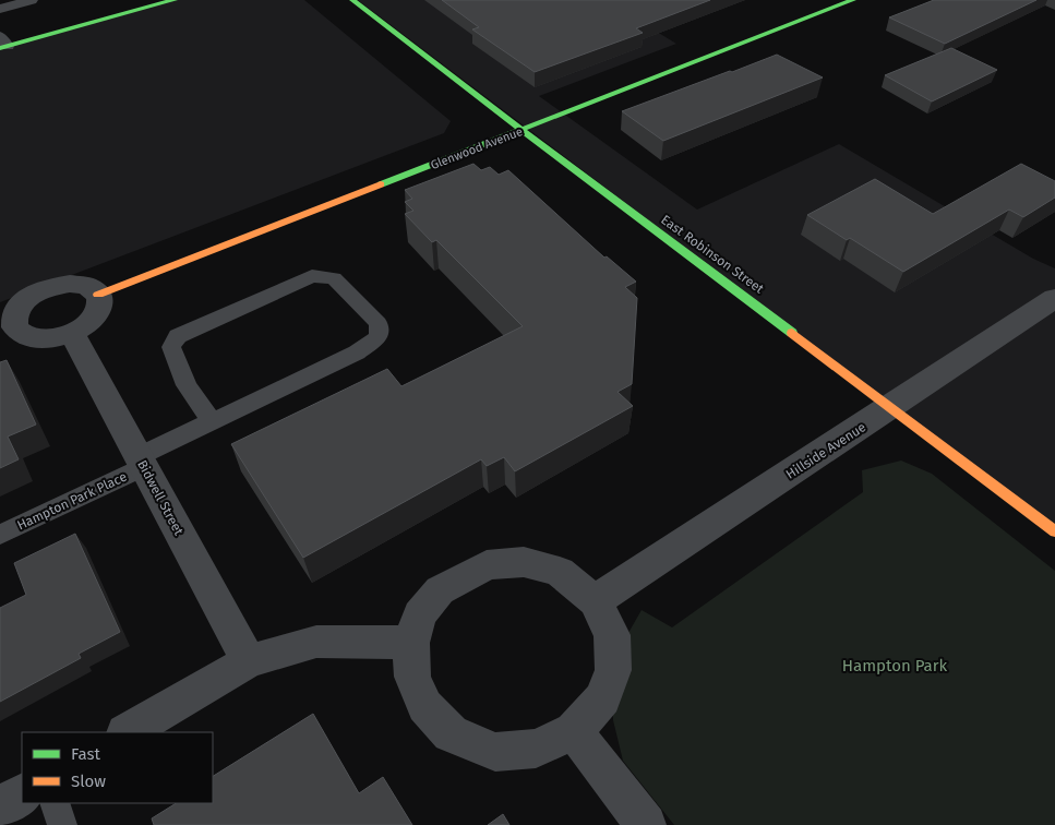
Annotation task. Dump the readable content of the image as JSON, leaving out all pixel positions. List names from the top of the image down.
{
  "streets": {
    "street": [
      "Glenwood Avenue",
      "East Robinson Street",
      "Hillside Avenue",
      "Bidwell Street"
    ],
    "lane": ["Hampton Park Place"]
  },
  "crossings": [
    ["Glenwood Avenue", "East Robinson Street"],
    ["East Robinson Street", "Hillside Avenue"],
    ["Bidwell Street", "Hampton Park Place"]
  ],
  "parks": ["Hampton Park"],
  "legend": ["Fast", "Slow"]
}
